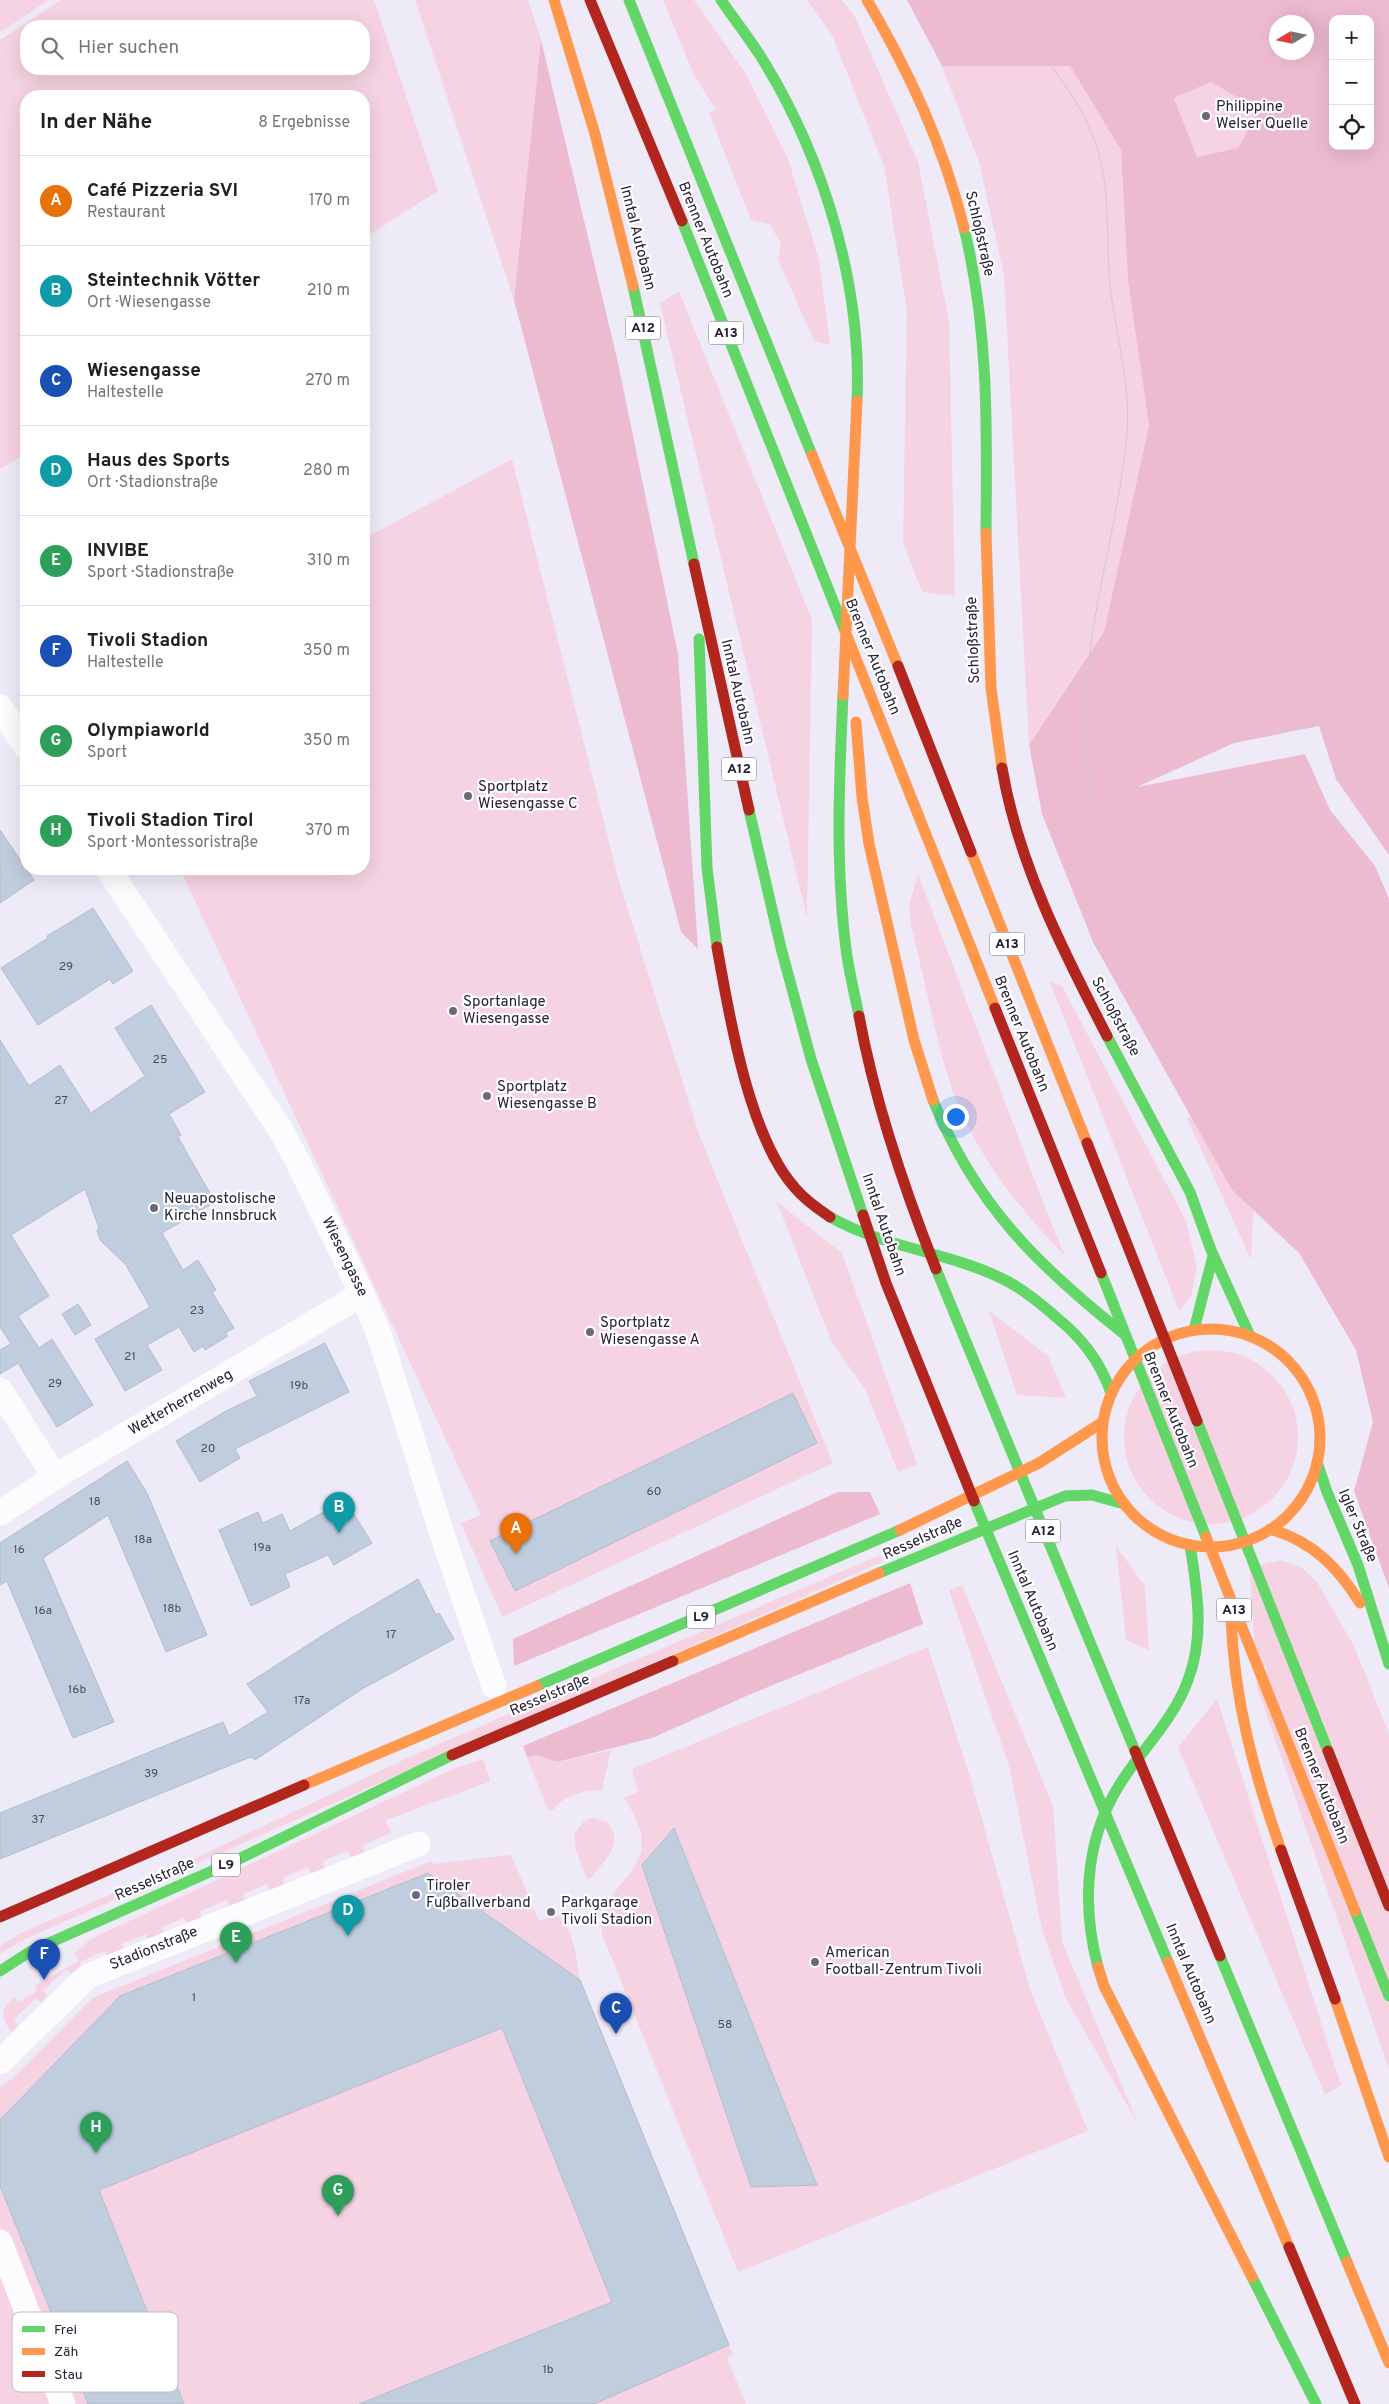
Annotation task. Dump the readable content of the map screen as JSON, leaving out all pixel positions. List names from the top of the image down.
{
  "streets": {
    "main road": [
      "Schloßstraße",
      "Inntal Autobahn",
      "Brenner Autobahn",
      "A12",
      "A13",
      "Igler Straße",
      "Resselstraße",
      "L9"
    ],
    "street": ["Wiesengasse", "Wetterherrenweg", "Stadionstraße"]
  },
  "crossings": [
    ["Schloßstraße", "L9"],
    ["Wiesengasse", "Wetterherrenweg"],
    ["Igler Straße", "L9"],
    ["Resselstraße", "L9"]
  ],
  "places": [
    "Philippine Welser Quelle",
    "Sportplatz Wiesengasse C",
    "Sportanlage Wiesengasse",
    "Sportplatz Wiesengasse B",
    "Neuapostolische Kirche Innsbruck",
    "Sportplatz Wiesengasse A",
    "Tiroler Fußballverband",
    "Parkgarage Tivoli Stadion",
    "American Football-Zentrum Tivoli"
  ],
  "house_numbers": [
    "29",
    "25",
    "27",
    "23",
    "21",
    "29",
    "19b",
    "20",
    "60",
    "18",
    "18a",
    "19a",
    "16",
    "18b",
    "16a",
    "17",
    "16b",
    "17a",
    "39",
    "37",
    "1",
    "58",
    "1b"
  ],
  "legend": ["Frei", "Zäh", "Stau"],
  "north": "left",
  "page": {
    "map_buttons": ["+", "−"],
    "search": "Hier suchen",
    "heading": ["In der Nähe", "8 Ergebnisse"],
    "list": [
      {
        "mark": "A",
        "name": "Café Pizzeria SVI",
        "note": "Restaurant",
        "value": "170 m"
      },
      {
        "mark": "B",
        "name": "Steintechnik Vötter",
        "note": "Ort · Wiesengasse",
        "value": "210 m"
      },
      {
        "mark": "C",
        "name": "Wiesengasse",
        "note": "Haltestelle",
        "value": "270 m"
      },
      {
        "mark": "D",
        "name": "Haus des Sports",
        "note": "Ort · Stadionstraße",
        "value": "280 m"
      },
      {
        "mark": "E",
        "name": "INVIBE",
        "note": "Sport · Stadionstraße",
        "value": "310 m"
      },
      {
        "mark": "F",
        "name": "Tivoli Stadion",
        "note": "Haltestelle",
        "value": "350 m"
      },
      {
        "mark": "G",
        "name": "Olympiaworld",
        "note": "Sport",
        "value": "350 m"
      },
      {
        "mark": "H",
        "name": "Tivoli Stadion Tirol",
        "note": "Sport · Montessoristraße",
        "value": "370 m"
      }
    ],
    "pins": [
      "B",
      "A",
      "D",
      "E",
      "F",
      "C",
      "H",
      "G"
    ]
  }
}
